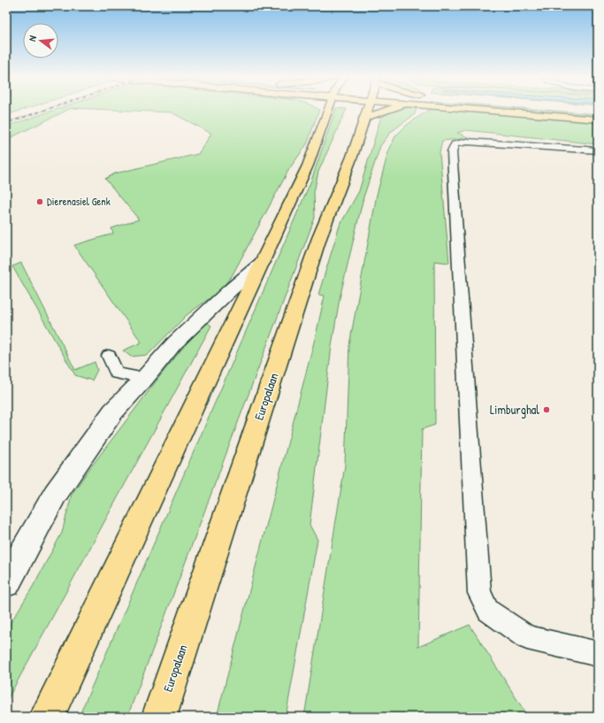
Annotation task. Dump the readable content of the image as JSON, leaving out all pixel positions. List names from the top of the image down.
{
  "streets": {
    "main road": ["Europalaan"]
  },
  "places": ["Dierenasiel Genk", "Limburghal"],
  "north": "left"
}
